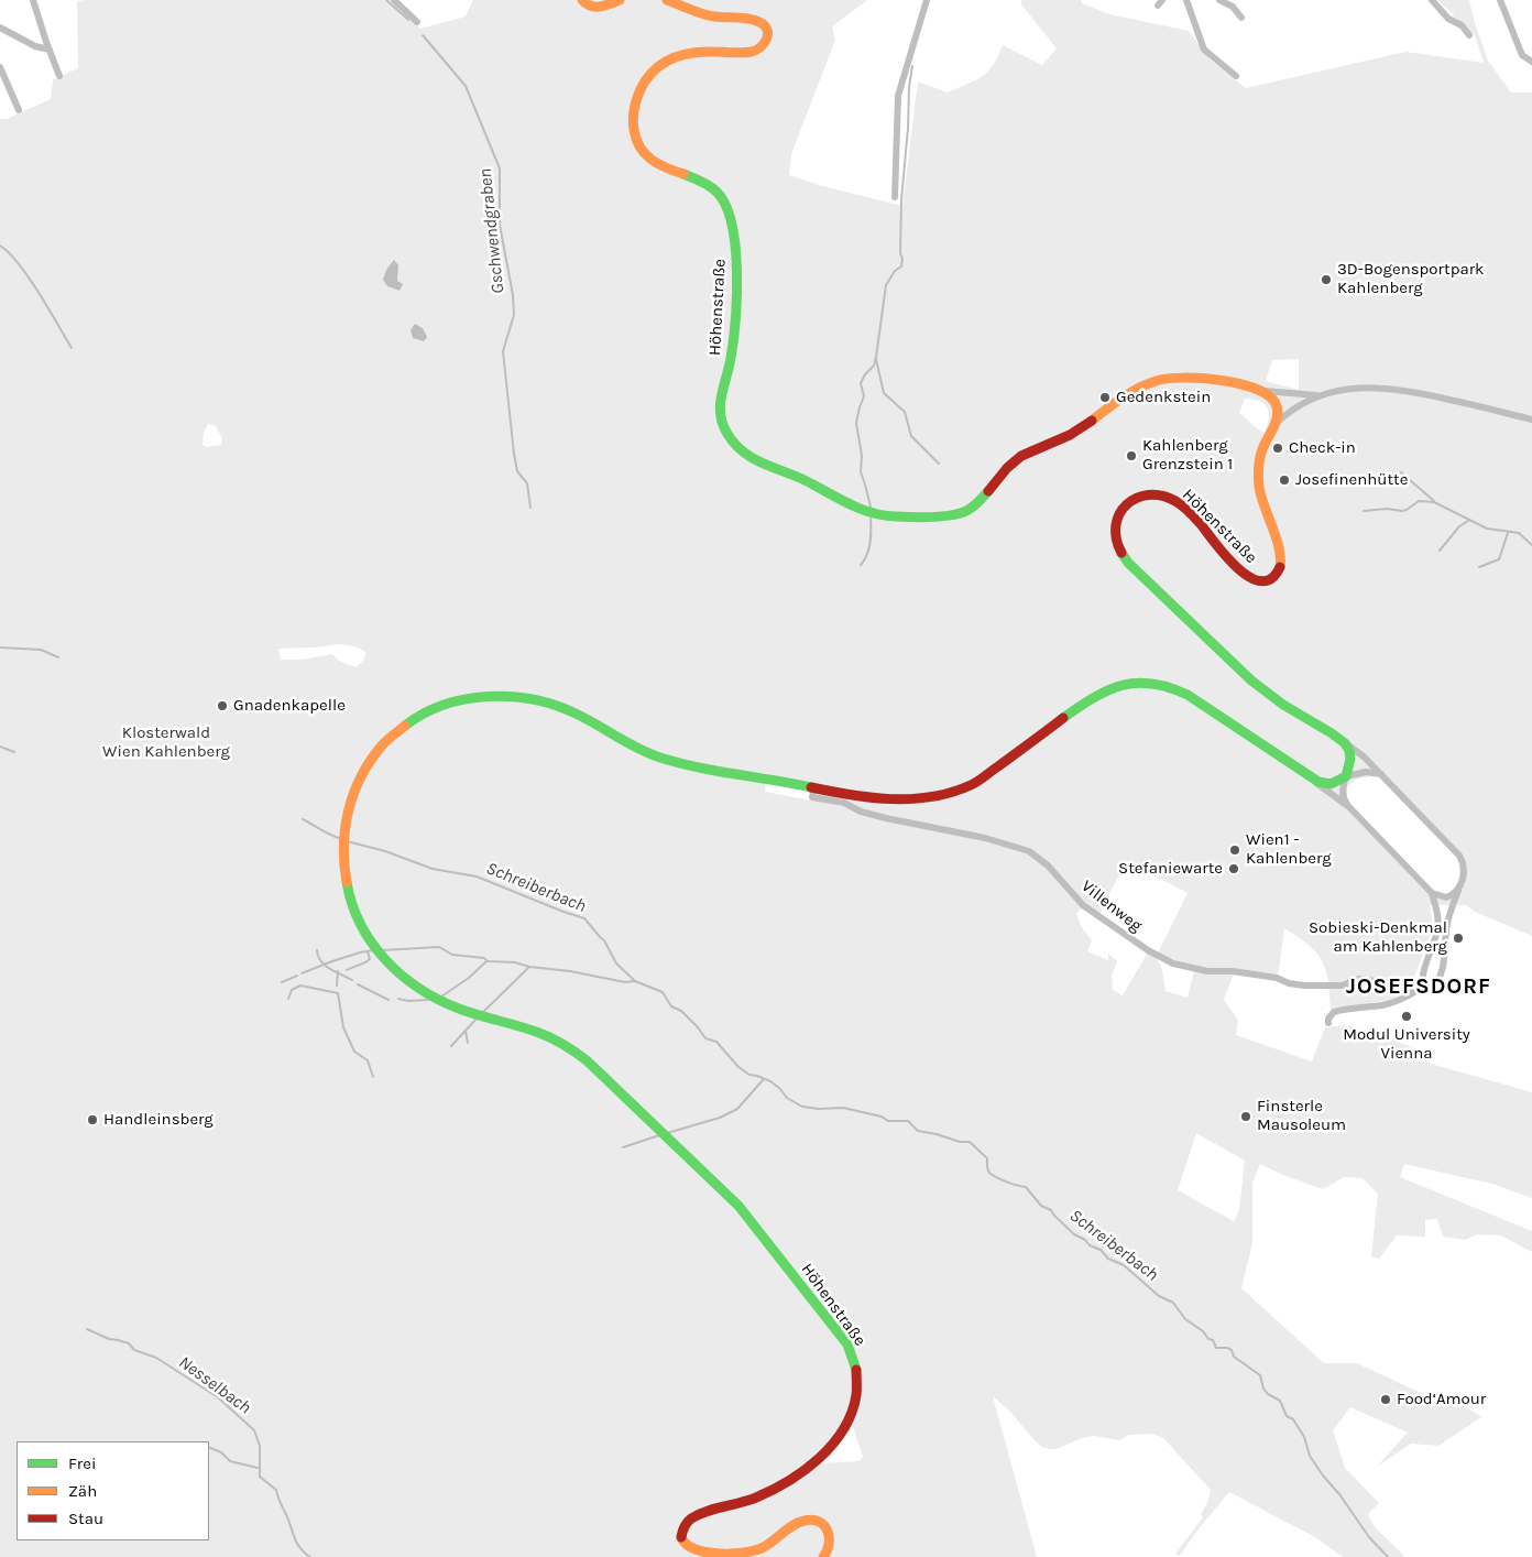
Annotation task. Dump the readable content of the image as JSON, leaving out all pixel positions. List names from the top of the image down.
{
  "streets": {
    "street": ["Höhenstraße", "Villenweg"]
  },
  "crossings": [
    ["Höhenstraße", "Villenweg"]
  ],
  "districts": ["JOSEFSDORF"],
  "water": ["Gschwendgraben", "Schreiberbach", "Nesselbach"],
  "parks": ["Klosterwald Wien Kahlenberg"],
  "places": [
    "3D-Bogensportpark Kahlenberg",
    "Gedenkstein",
    "Check-in",
    "Kahlenberg Grenzstein 1",
    "Josefinenhütte",
    "Gnadenkapelle",
    "Wien1 - Kahlenberg",
    "Stefaniewarte",
    "Sobieski-Denkmal am Kahlenberg",
    "Modul University Vienna",
    "Finsterle Mausoleum",
    "Handleinsberg",
    "Food‘Amour"
  ],
  "legend": ["Frei", "Zäh", "Stau"]
}
